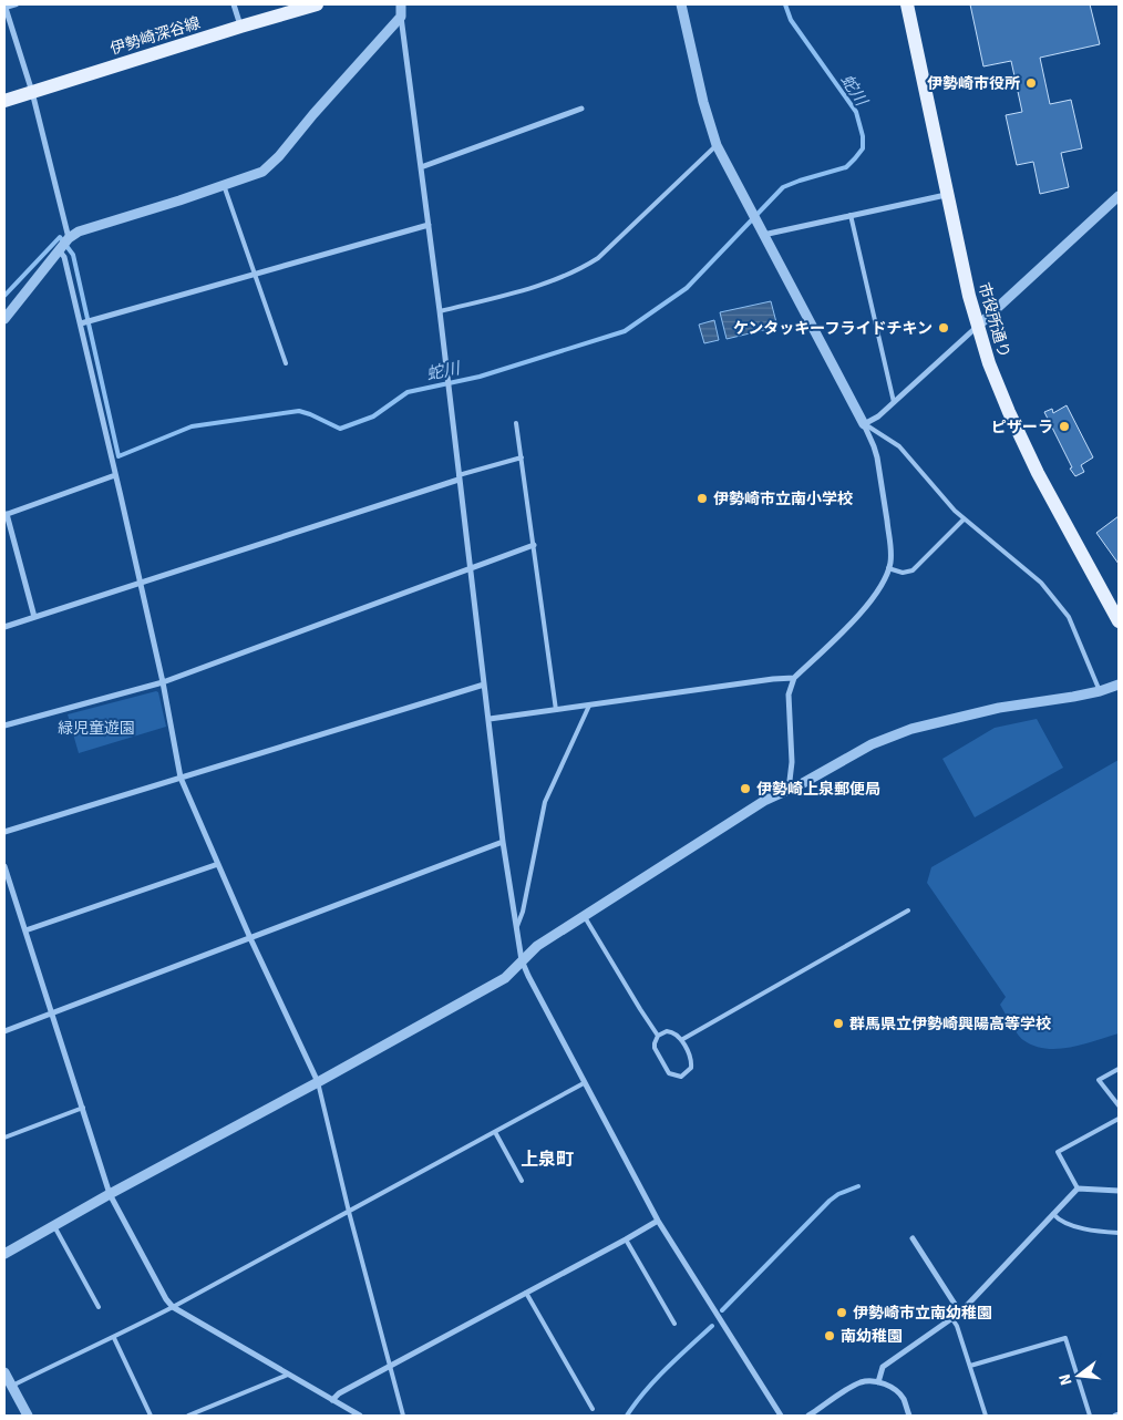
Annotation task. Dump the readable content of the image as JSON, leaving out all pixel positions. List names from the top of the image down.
{
  "streets": {
    "main road": ["伊勢崎深谷線", "市役所通り"]
  },
  "districts": ["上泉町"],
  "water": ["蛇川"],
  "parks": ["緑児童遊園"],
  "places": [
    "伊勢崎市役所",
    "ケンタッキーフライドチキン",
    "ピザーラ",
    "伊勢崎市立南小学校",
    "伊勢崎上泉郵便局",
    "群馬県立伊勢崎興陽高等学校",
    "伊勢崎市立南幼稚園",
    "南幼稚園"
  ],
  "north": "left"
}
